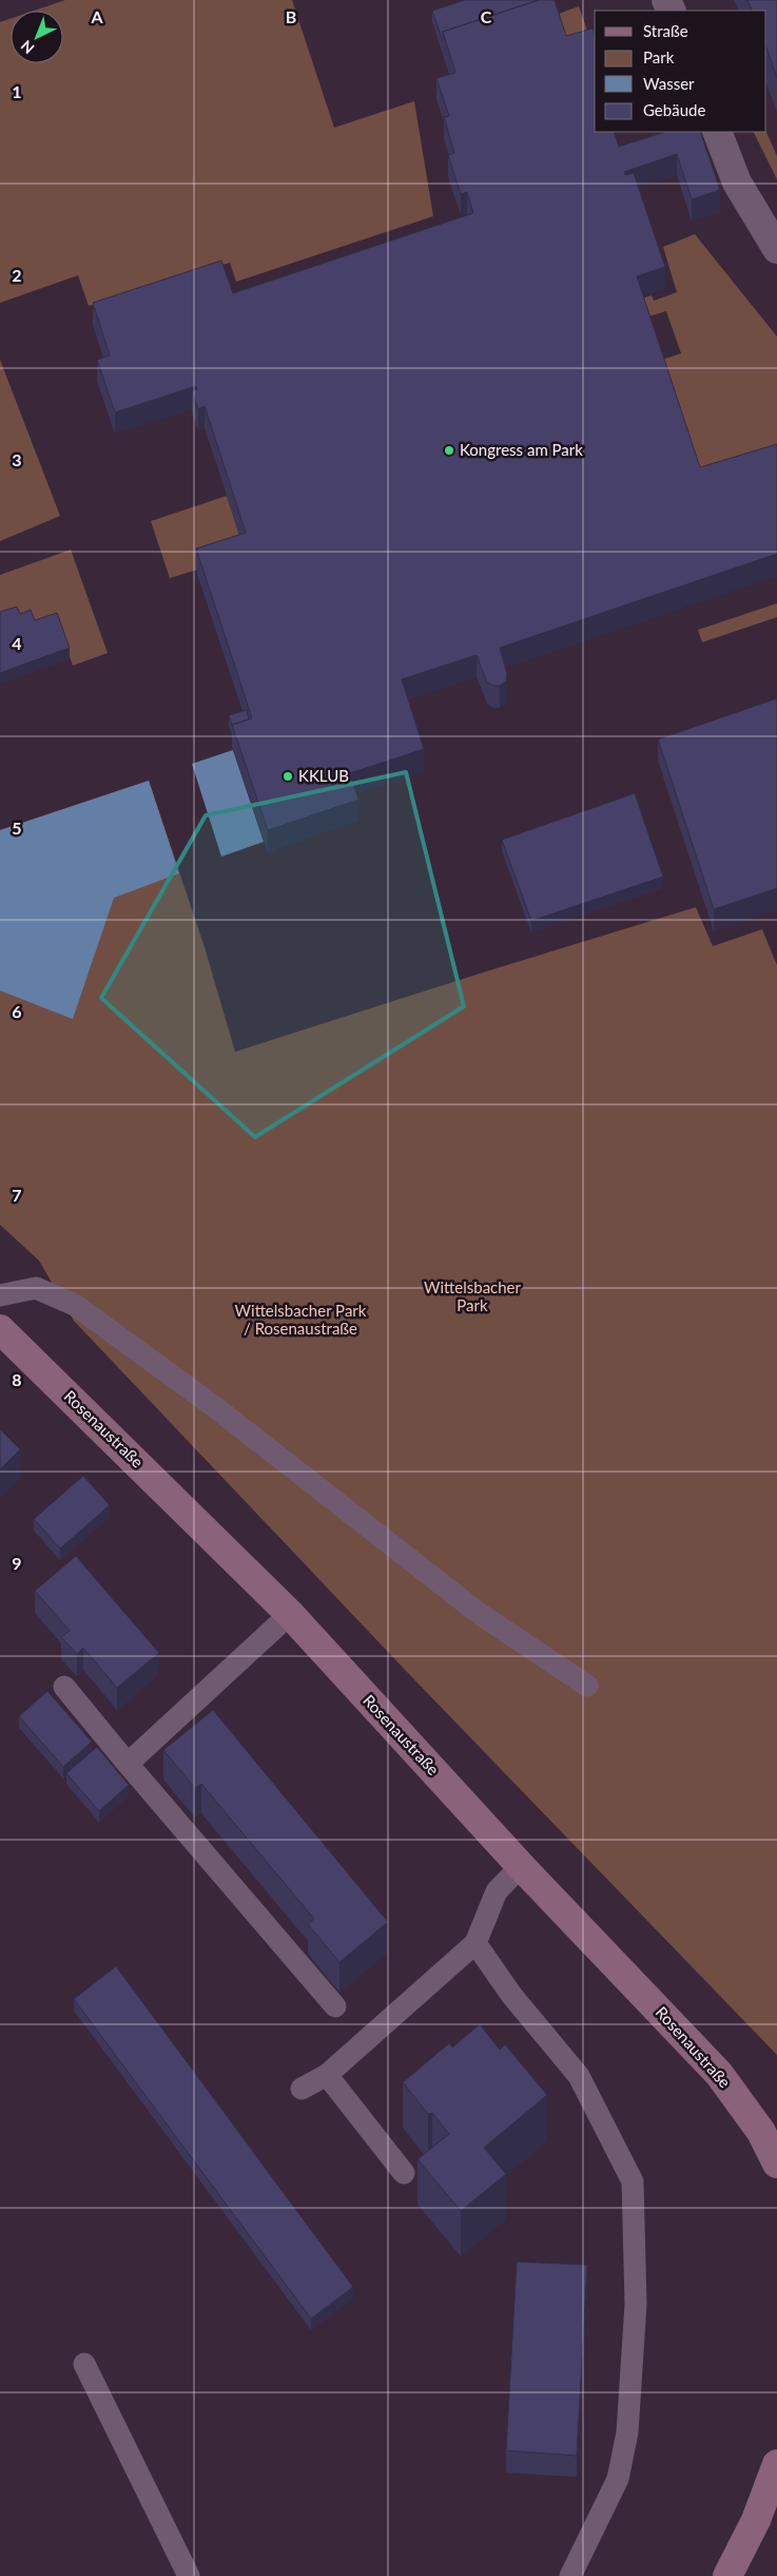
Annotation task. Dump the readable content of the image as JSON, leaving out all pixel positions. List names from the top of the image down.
{
  "streets": {
    "main road": ["Rosenaustraße"]
  },
  "parks": ["Wittelsbacher Park", "Wittelsbacher Park / Rosenaustraße"],
  "places": ["Kongress am Park", "KKLUB"],
  "legend": [
    "Straße",
    "Park",
    "Wasser",
    "Gebäude"
  ],
  "north": "bottom left",
  "grid": {
    "columns": ["A", "B", "C"],
    "rows": [
      "1",
      "2",
      "3",
      "4",
      "5",
      "6",
      "7",
      "8",
      "9"
    ]
  }
}
